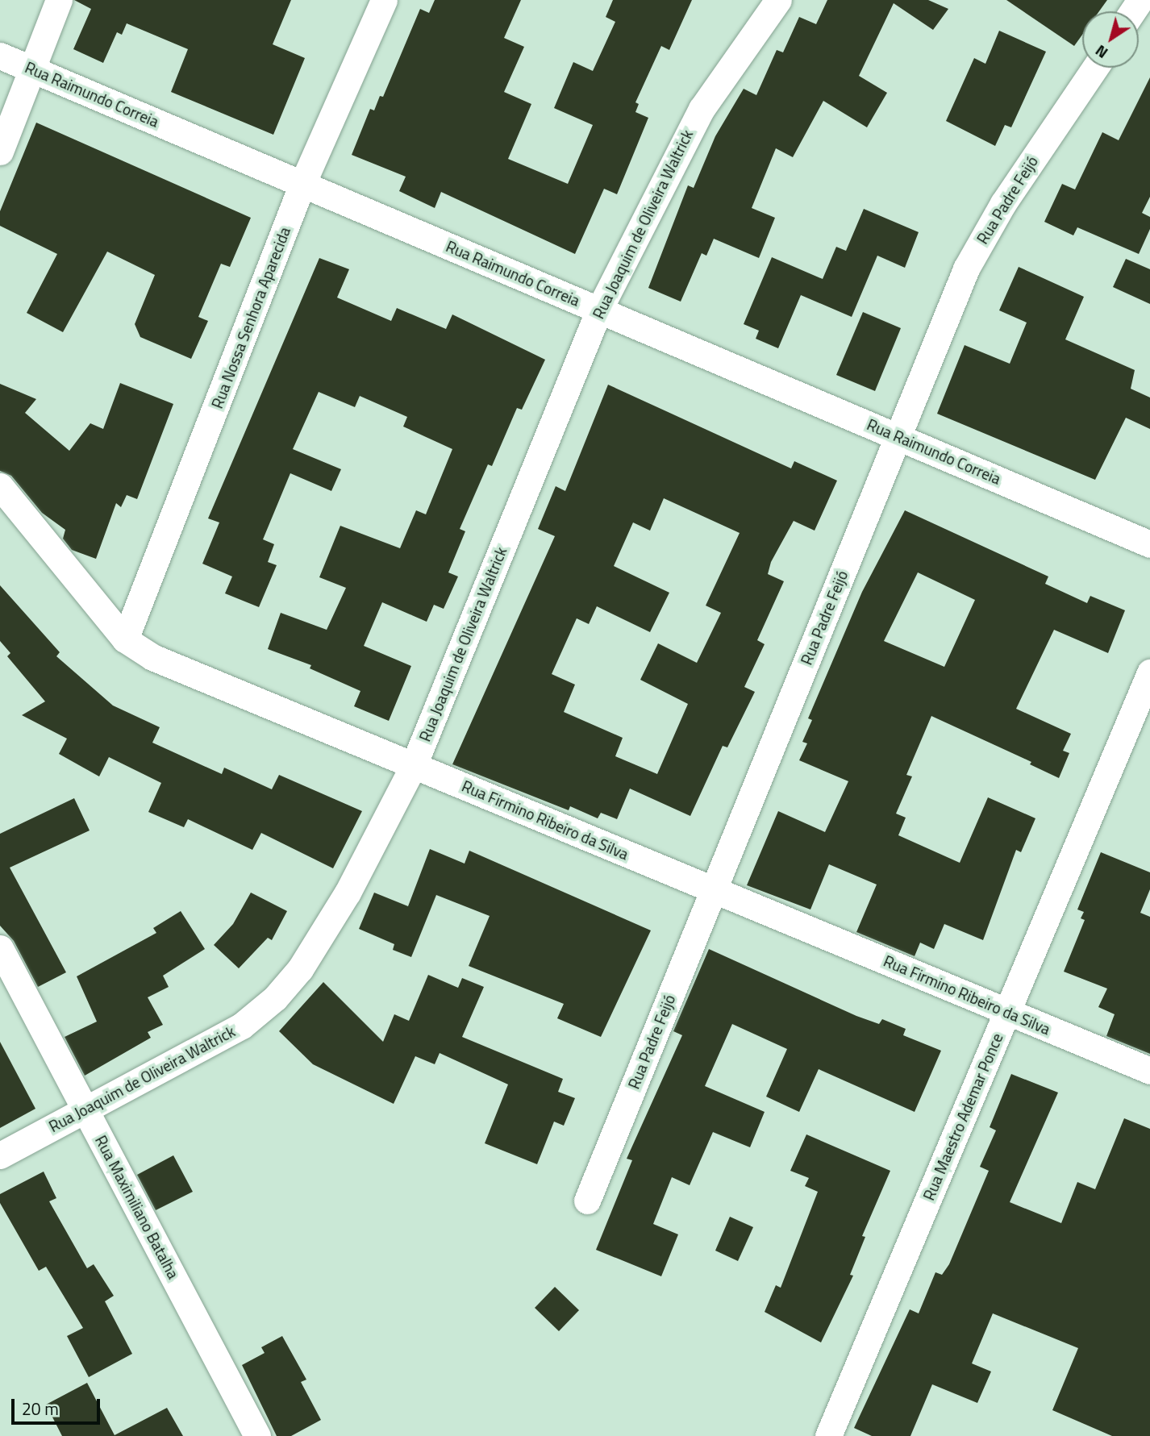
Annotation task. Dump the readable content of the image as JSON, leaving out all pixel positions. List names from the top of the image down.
{
  "streets": {
    "street": [
      "Rua Raimundo Correia",
      "Rua Padre Feijó",
      "Rua Joaquim de Oliveira Waltrick",
      "Rua Nossa Senhora Aparecida",
      "Rua Firmino Ribeiro da Silva",
      "Rua Maestro Ademar Ponce",
      "Rua Maximiliano Batalha"
    ]
  },
  "crossings": [
    ["Rua Raimundo Correia", "Rua Padre Feijó"],
    ["Rua Raimundo Correia", "Rua Joaquim de Oliveira Waltrick"],
    ["Rua Raimundo Correia", "Rua Nossa Senhora Aparecida"],
    ["Rua Padre Feijó", "Rua Firmino Ribeiro da Silva"],
    ["Rua Joaquim de Oliveira Waltrick", "Rua Firmino Ribeiro da Silva"],
    ["Rua Joaquim de Oliveira Waltrick", "Rua Maximiliano Batalha"],
    ["Rua Nossa Senhora Aparecida", "Rua Firmino Ribeiro da Silva"],
    ["Rua Firmino Ribeiro da Silva", "Rua Maestro Ademar Ponce"]
  ],
  "scale_bar": "20 m",
  "north": "bottom left"
}
